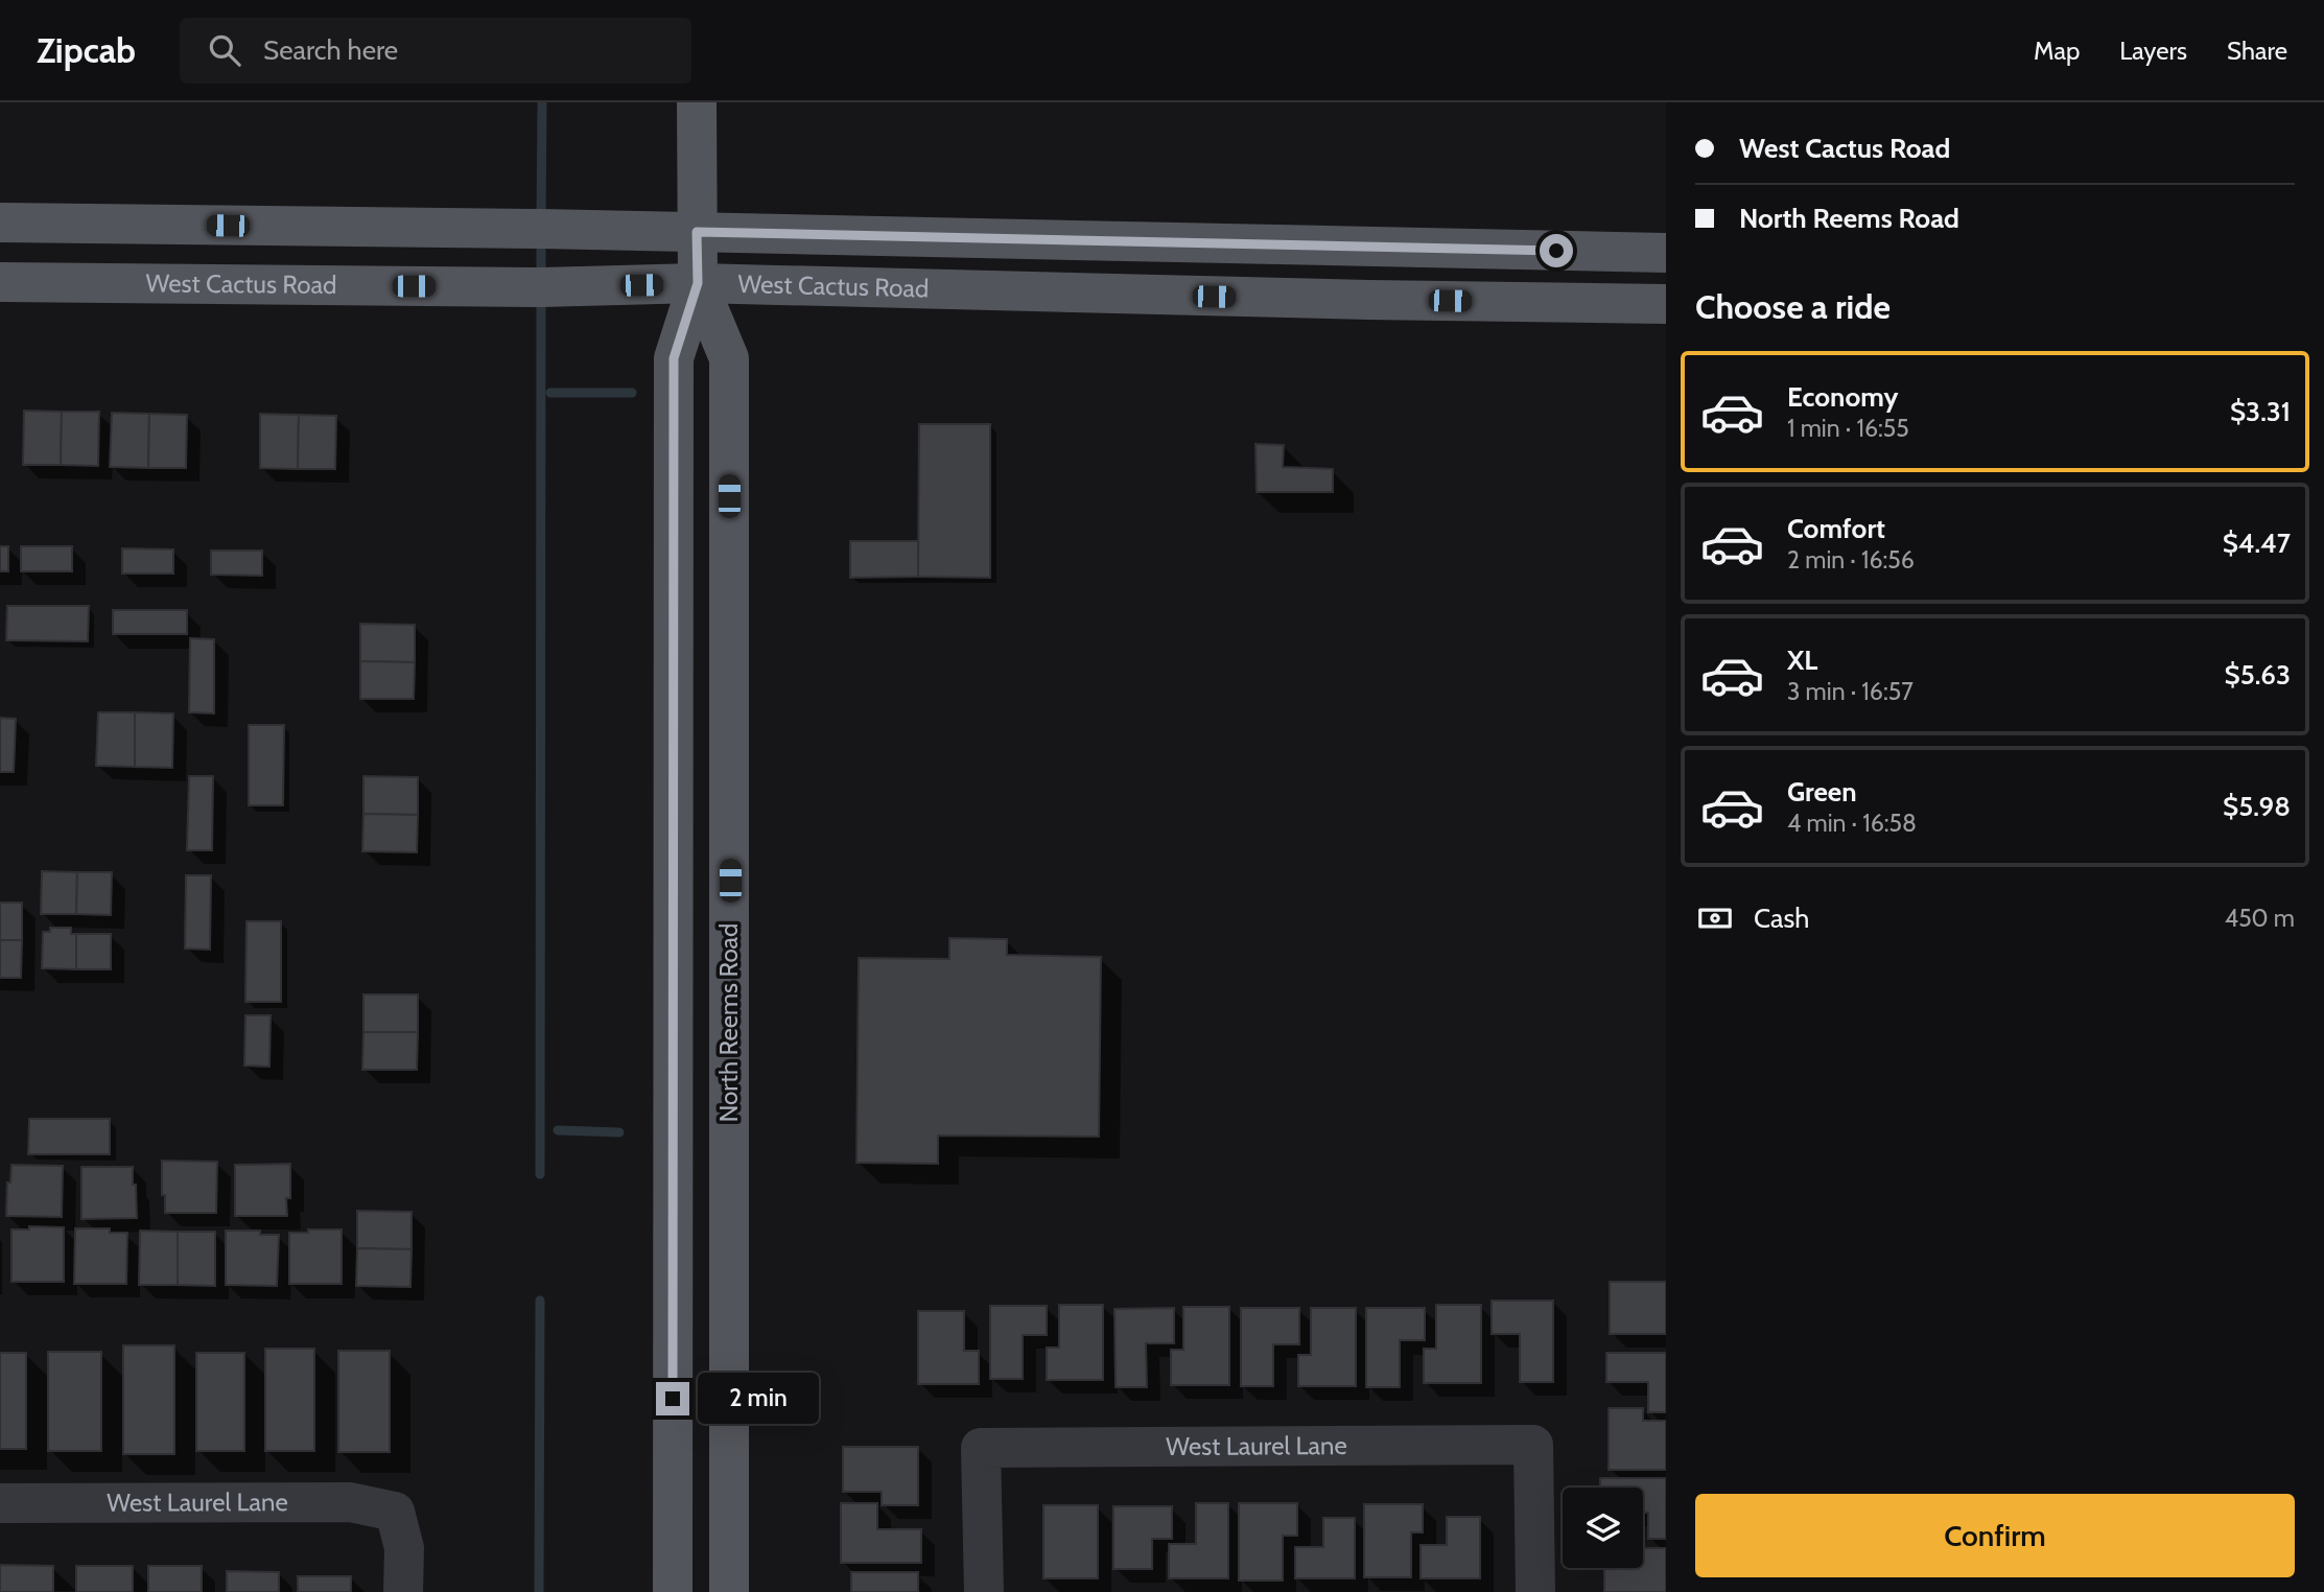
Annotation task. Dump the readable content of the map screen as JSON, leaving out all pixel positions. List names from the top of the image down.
{
  "streets": {
    "main road": ["West Cactus Road", "North Reems Road"],
    "street": ["West Laurel Lane"]
  },
  "crossings": [
    ["West Cactus Road", "North Reems Road"]
  ],
  "page": {
    "header": "Zipcab",
    "search": "Search here",
    "nav": ["Map", "Layers", "Share"],
    "banner": ["West Cactus Road", "North Reems Road"],
    "heading": "Choose a ride",
    "list": [
      {
        "name": "Economy",
        "note": "1 min · 16:55",
        "value": "$3.31"
      },
      {
        "name": "Comfort",
        "note": "2 min · 16:56",
        "value": "$4.47"
      },
      {
        "name": "XL",
        "note": "3 min · 16:57",
        "value": "$5.63"
      },
      {
        "name": "Green",
        "note": "4 min · 16:58",
        "value": "$5.98"
      }
    ],
    "pay": ["Cash", "450 m"],
    "bubble": "2 min",
    "buttons": "Confirm"
  }
}
